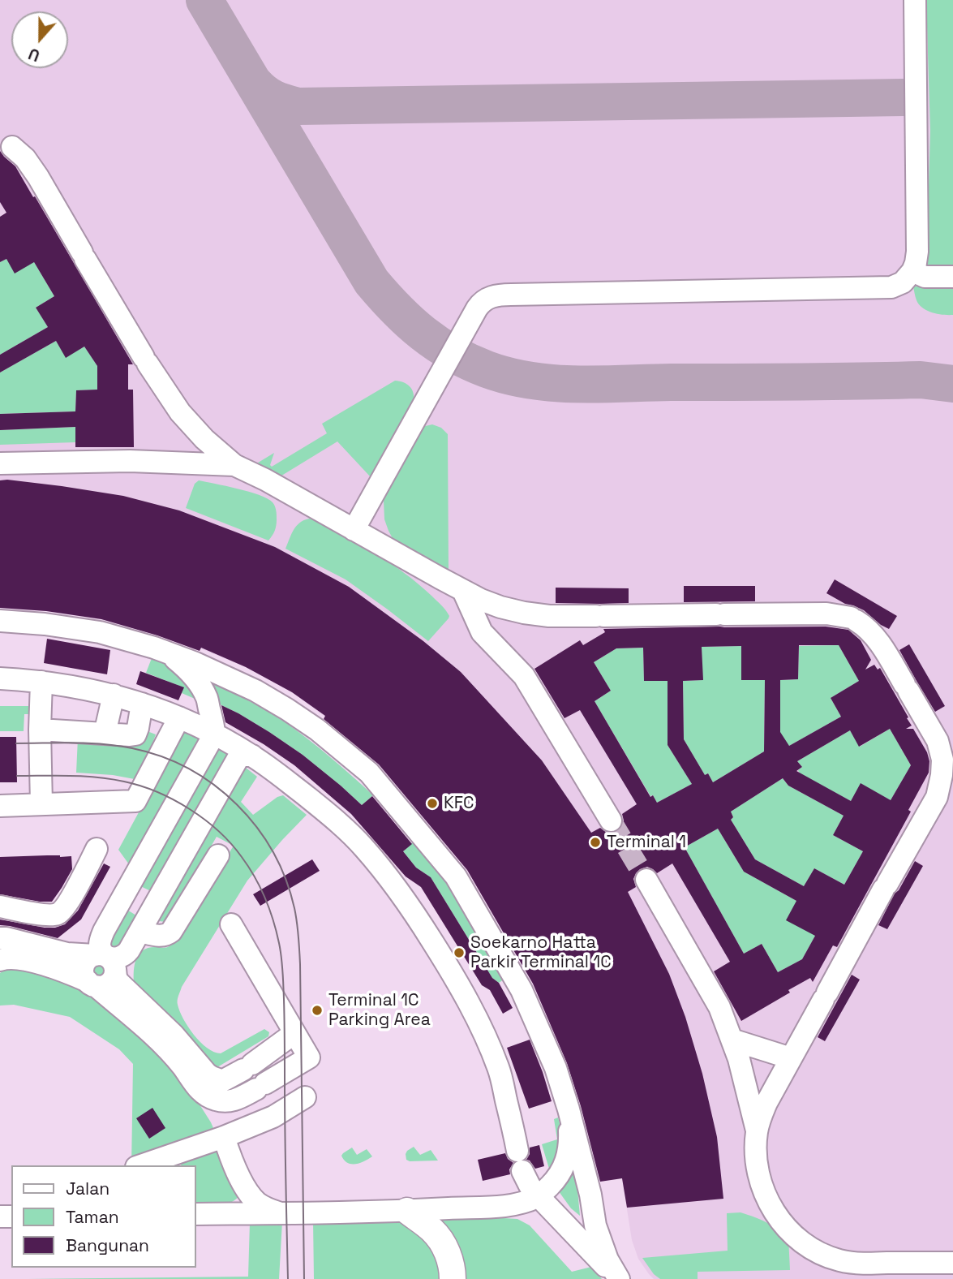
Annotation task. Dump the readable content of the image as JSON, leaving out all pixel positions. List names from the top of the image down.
{
  "places": [
    "KFC",
    "Terminal 1",
    "Soekarno Hatta Parkir Terminal 1C",
    "Terminal 1C Parking Area"
  ],
  "legend": ["Jalan", "Taman", "Bangunan"],
  "north": "bottom"
}
